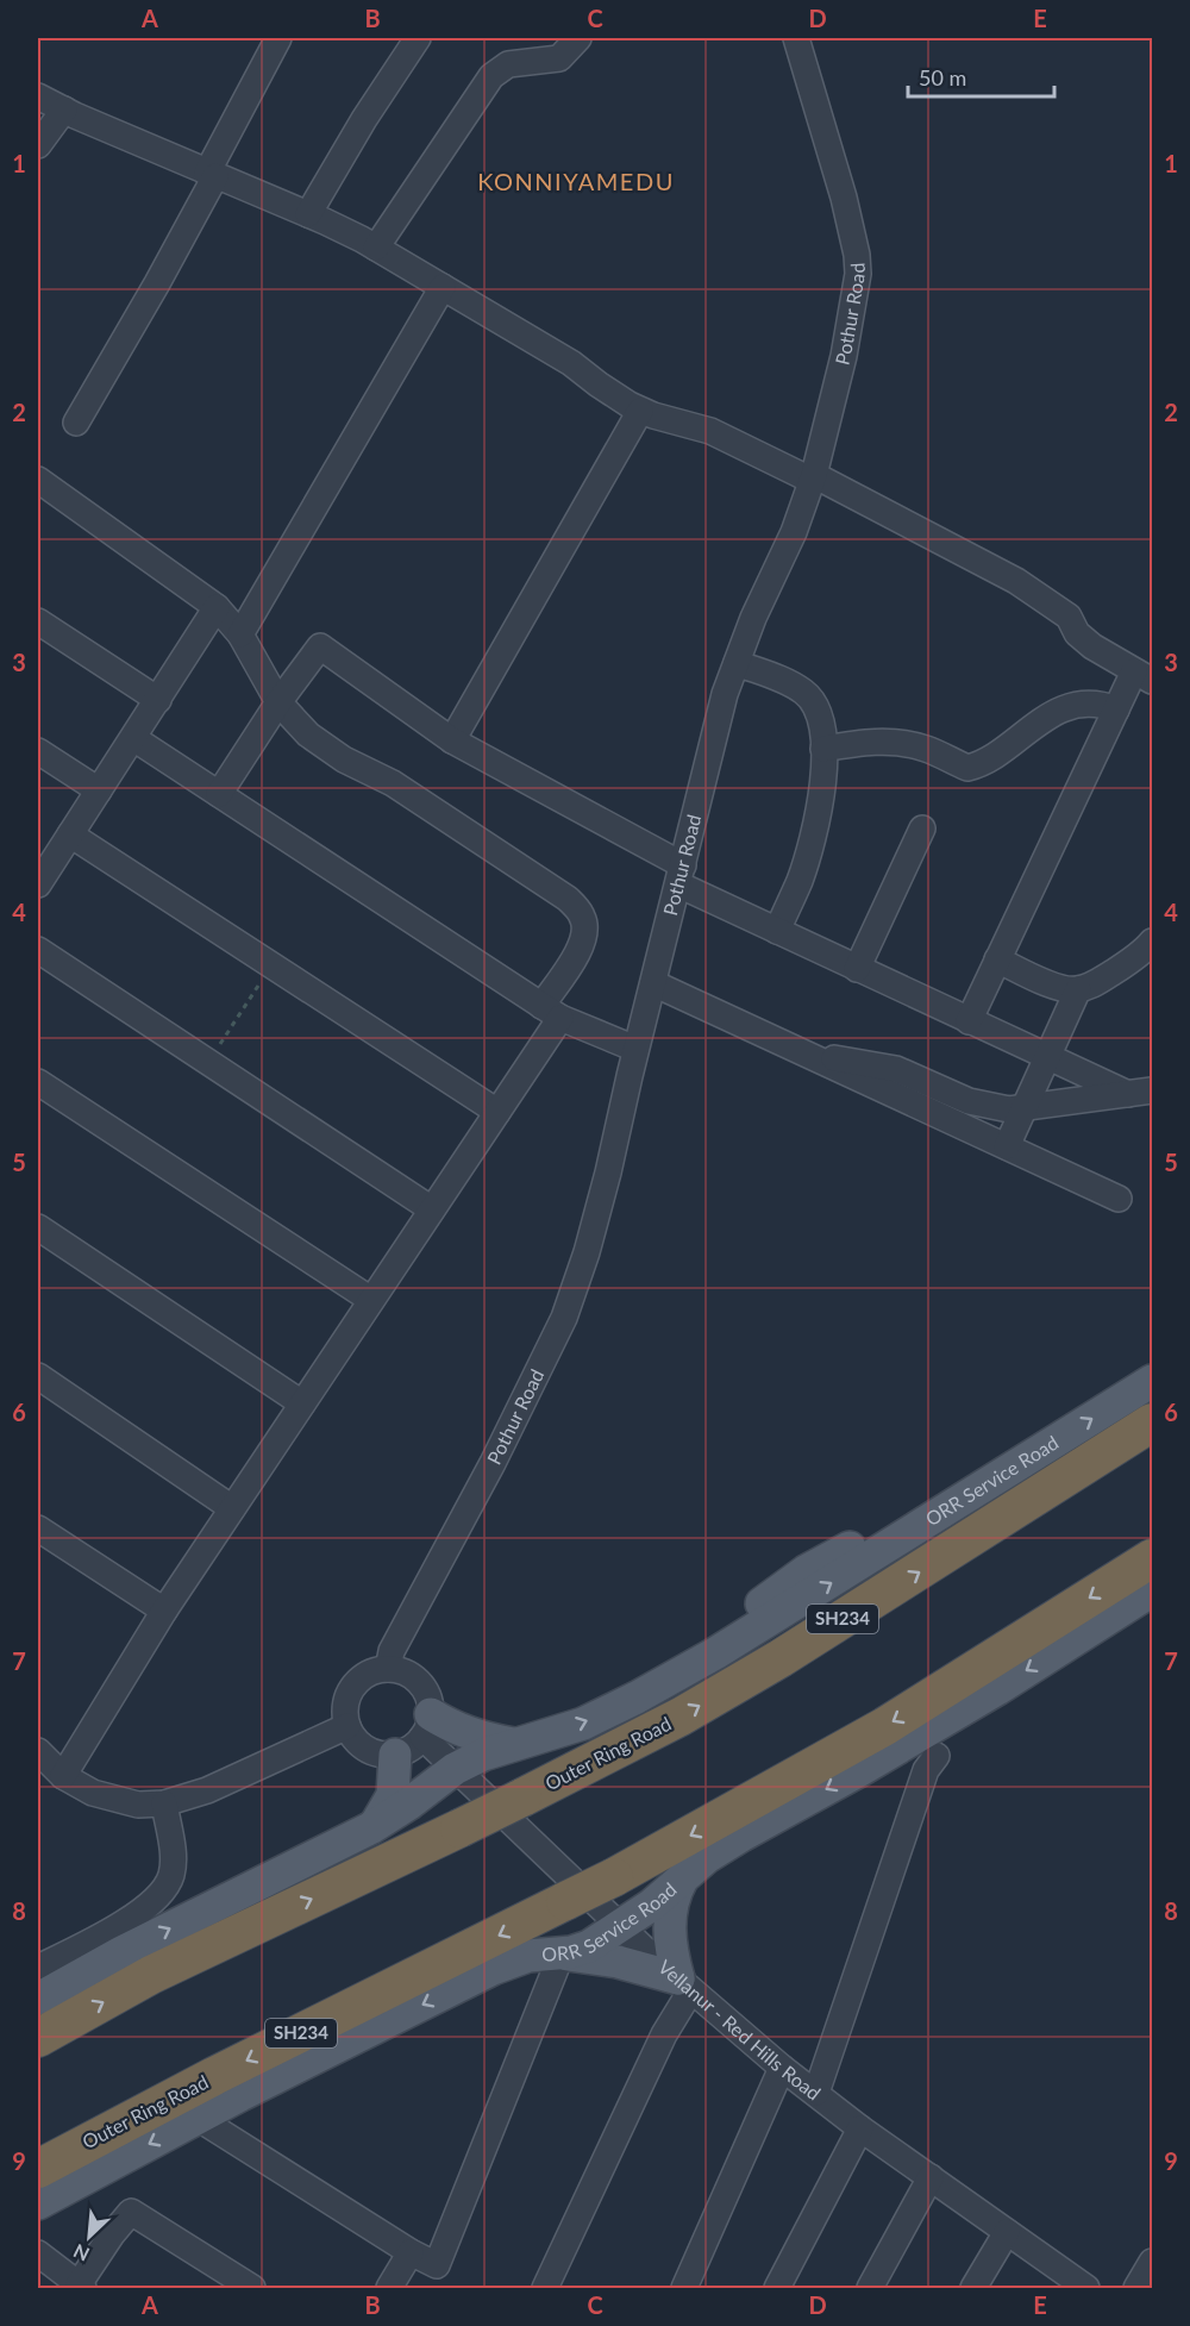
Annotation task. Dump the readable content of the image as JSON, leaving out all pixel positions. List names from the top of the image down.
{
  "streets": {
    "highway": ["SH234", "Outer Ring Road"],
    "main road": ["ORR Service Road"],
    "street": ["Pothur Road", "Vellanur - Red Hills Road"]
  },
  "crossings": [
    ["Pothur Road", "Vellanur - Red Hills Road"],
    ["ORR Service Road", "Vellanur - Red Hills Road"]
  ],
  "districts": ["KONNIYAMEDU"],
  "scale_bar": "50 m",
  "north": "bottom left",
  "grid": {
    "columns": [
      "A",
      "B",
      "C",
      "D",
      "E"
    ],
    "rows": [
      "1",
      "2",
      "3",
      "4",
      "5",
      "6",
      "7",
      "8",
      "9"
    ]
  }
}
